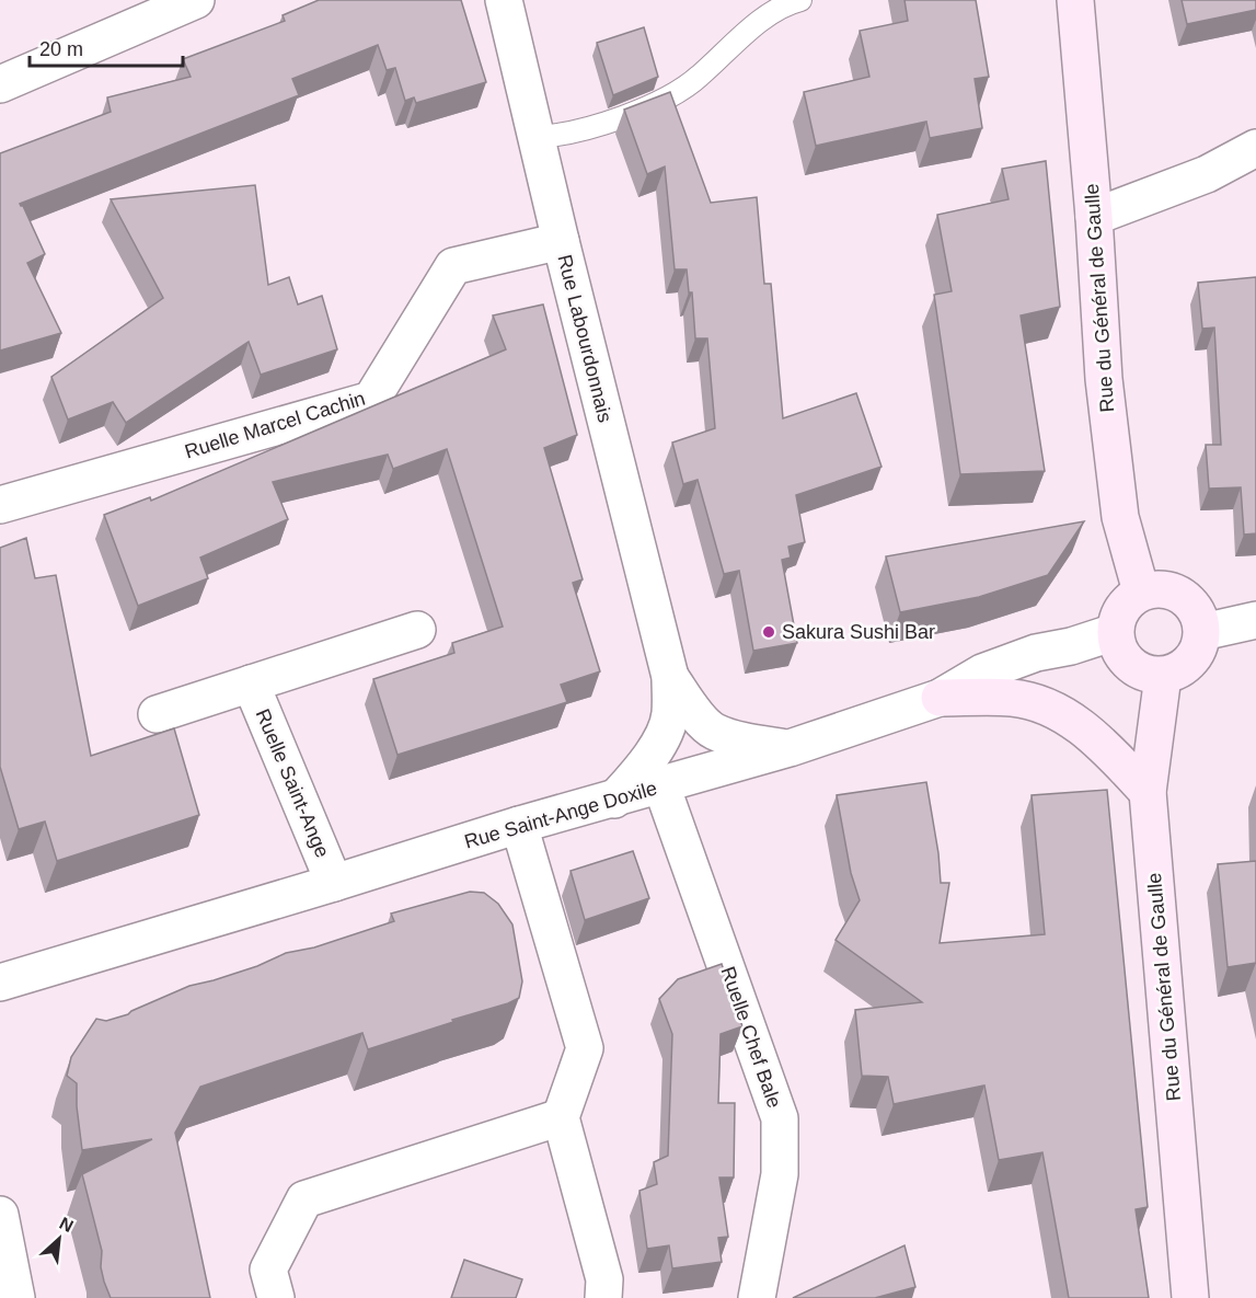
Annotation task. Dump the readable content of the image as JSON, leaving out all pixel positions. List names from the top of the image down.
{
  "streets": {
    "main road": ["Rue du Général de Gaulle"],
    "street": [
      "Rue Labourdonnais",
      "Ruelle Marcel Cachin",
      "Ruelle Saint-Ange",
      "Rue Saint-Ange Doxile",
      "Ruelle Chef Bale"
    ]
  },
  "crossings": [
    ["Rue du Général de Gaulle", "Rue Saint-Ange Doxile"],
    ["Rue Labourdonnais", "Ruelle Marcel Cachin"],
    ["Ruelle Saint-Ange", "Rue Saint-Ange Doxile"],
    ["Rue Saint-Ange Doxile", "Ruelle Chef Bale"]
  ],
  "places": ["Sakura Sushi Bar"],
  "scale_bar": "20 m",
  "north": "top right"
}
